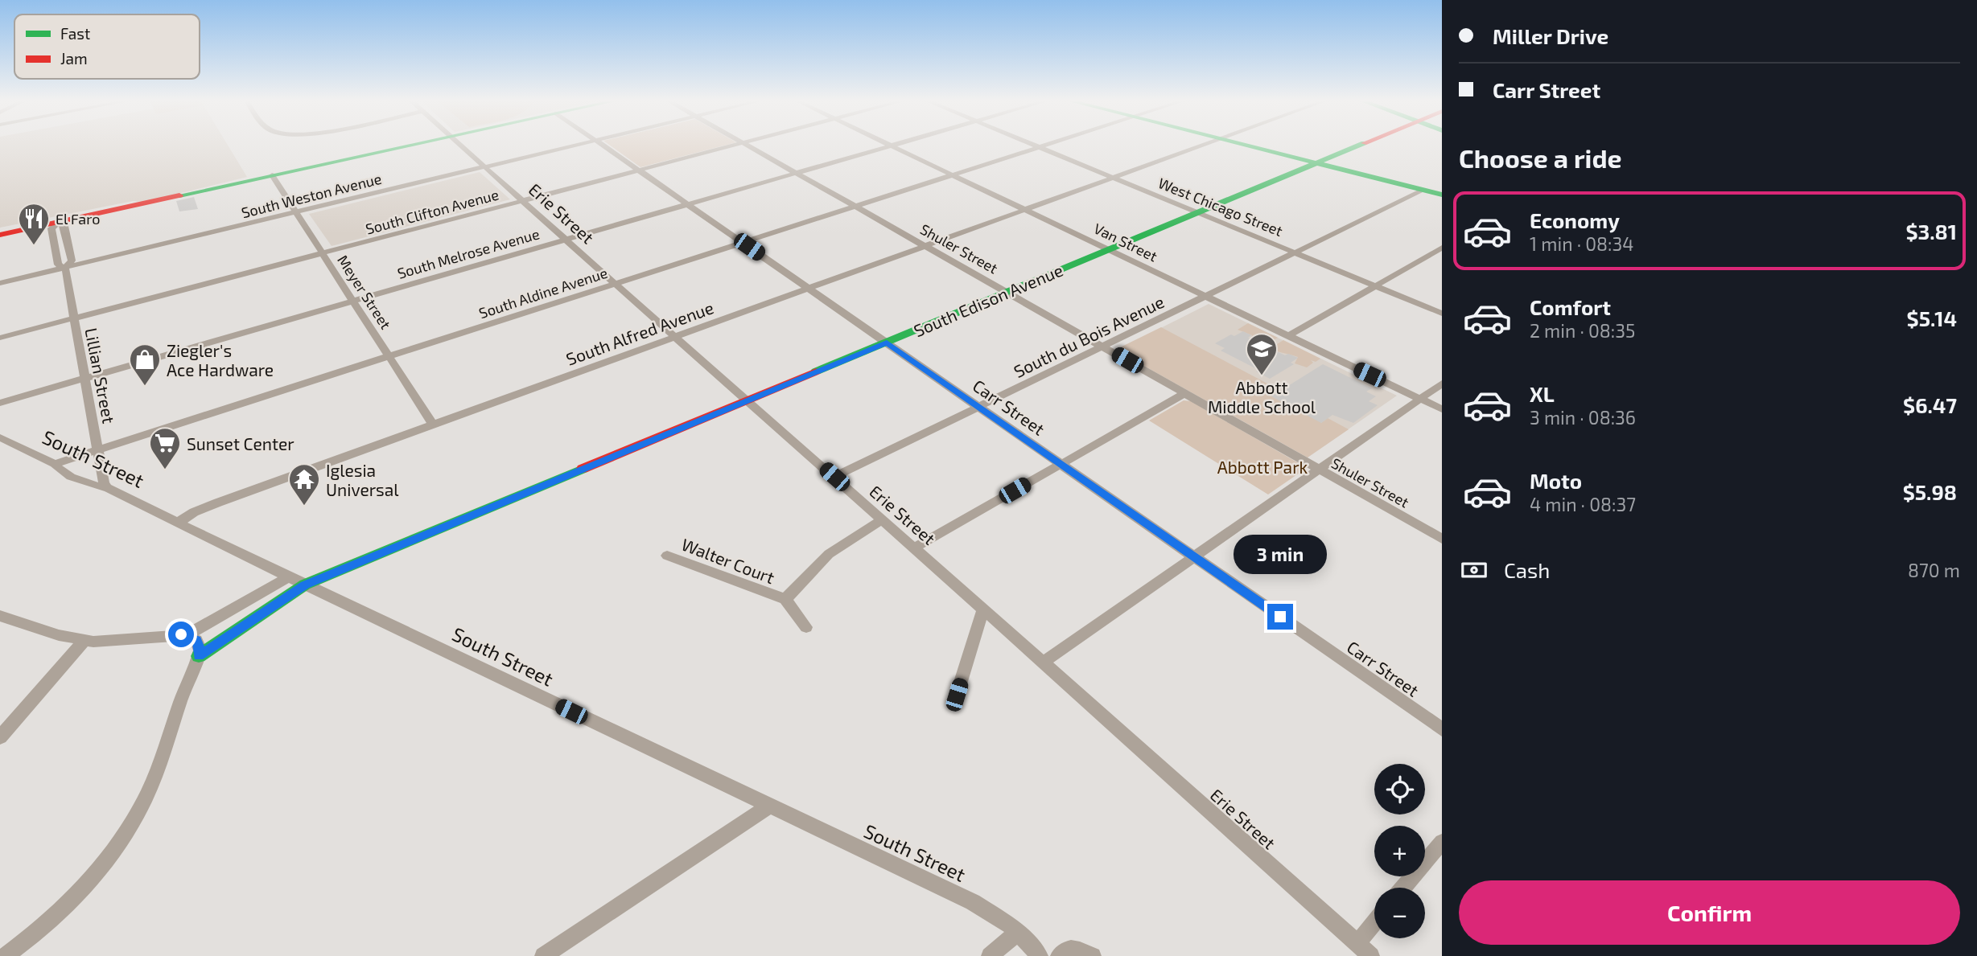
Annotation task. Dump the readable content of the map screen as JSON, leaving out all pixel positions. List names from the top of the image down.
{
  "streets": {
    "street": [
      "South Weston Avenue",
      "West Chicago Street",
      "South Clifton Avenue",
      "Erie Street",
      "Van Street",
      "Shuler Street",
      "South Melrose Avenue",
      "Meyer Street",
      "South Aldine Avenue",
      "South Edison Avenue",
      "South Alfred Avenue",
      "South du Bois Avenue",
      "Lillian Street",
      "Carr Street",
      "South Street",
      "Walter Court"
    ]
  },
  "crossings": [
    ["South Weston Avenue", "Erie Street"],
    ["South Weston Avenue", "Meyer Street"],
    ["South Weston Avenue", "Lillian Street"],
    ["West Chicago Street", "South Aldine Avenue"],
    ["West Chicago Street", "South Edison Avenue"],
    ["West Chicago Street", "South Alfred Avenue"],
    ["West Chicago Street", "South du Bois Avenue"],
    ["South Clifton Avenue", "Erie Street"],
    ["South Clifton Avenue", "Meyer Street"],
    ["South Clifton Avenue", "Lillian Street"],
    ["South Clifton Avenue", "Carr Street"],
    ["Erie Street", "South Melrose Avenue"],
    ["Erie Street", "South Aldine Avenue"],
    ["Erie Street", "South Edison Avenue"],
    ["Erie Street", "South Alfred Avenue"],
    ["Erie Street", "South du Bois Avenue"],
    ["Erie Street", "Walter Court"],
    ["Van Street", "South Melrose Avenue"],
    ["Van Street", "South Aldine Avenue"],
    ["Van Street", "South Edison Avenue"],
    ["Van Street", "South Alfred Avenue"],
    ["Van Street", "South du Bois Avenue"],
    ["Shuler Street", "South Melrose Avenue"],
    ["Shuler Street", "South Aldine Avenue"],
    ["Shuler Street", "South Edison Avenue"],
    ["Shuler Street", "South Alfred Avenue"],
    ["Shuler Street", "South du Bois Avenue"],
    ["South Melrose Avenue", "Meyer Street"],
    ["South Melrose Avenue", "Lillian Street"],
    ["South Melrose Avenue", "Carr Street"],
    ["Meyer Street", "South Aldine Avenue"],
    ["Meyer Street", "South Alfred Avenue"],
    ["South Aldine Avenue", "Lillian Street"],
    ["South Aldine Avenue", "Carr Street"],
    ["South Aldine Avenue", "South Street"],
    ["South Edison Avenue", "Carr Street"],
    ["South Edison Avenue", "South Street"],
    ["South Alfred Avenue", "Carr Street"],
    ["South Alfred Avenue", "South Street"],
    ["South du Bois Avenue", "Carr Street"],
    ["Lillian Street", "South Street"]
  ],
  "parks": ["Abbott Park"],
  "places": {
    "restaurant": ["El Faro"],
    "school or university": ["Abbott Middle School"],
    "shop": ["Ziegler's Ace Hardware"],
    "supermarket": ["Sunset Center"],
    "temple": ["Iglesia Universal"]
  },
  "legend": ["Fast", "Jam"],
  "page": {
    "banner": ["Miller Drive", "Carr Street"],
    "heading": "Choose a ride",
    "list": [
      {
        "name": "Economy",
        "note": "1 min · 08:34",
        "value": "$3.81"
      },
      {
        "name": "Comfort",
        "note": "2 min · 08:35",
        "value": "$5.14"
      },
      {
        "name": "XL",
        "note": "3 min · 08:36",
        "value": "$6.47"
      },
      {
        "name": "Moto",
        "note": "4 min · 08:37",
        "value": "$5.98"
      }
    ],
    "bubble": "3 min",
    "pay": ["Cash", "870 m"],
    "map_buttons": ["+", "−"],
    "buttons": "Confirm"
  }
}
